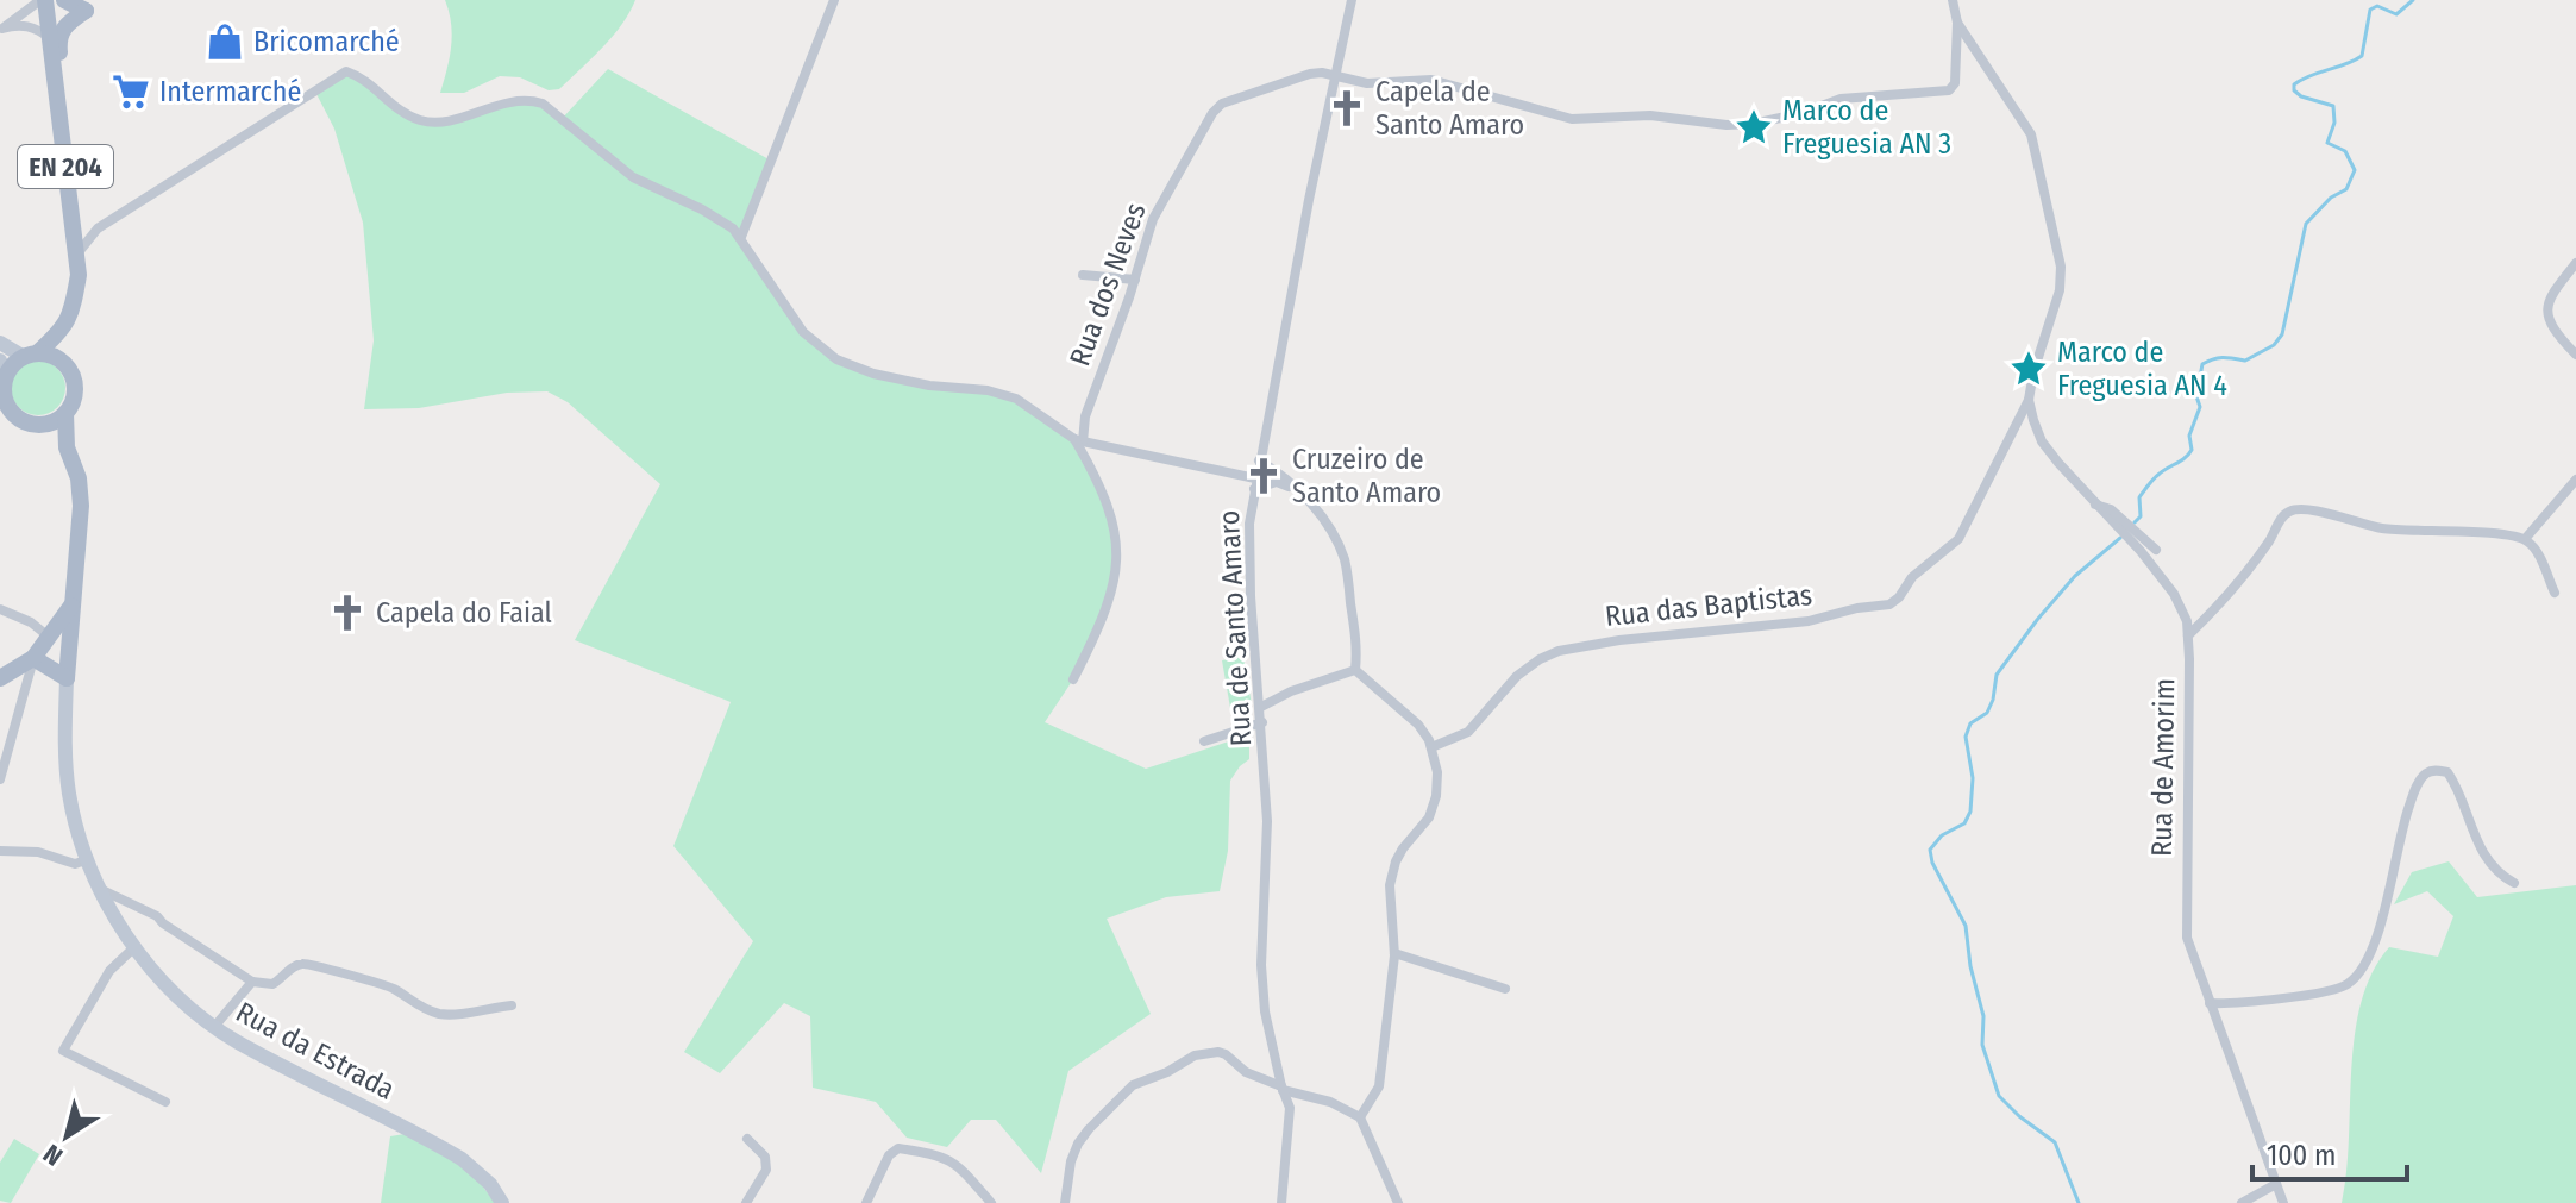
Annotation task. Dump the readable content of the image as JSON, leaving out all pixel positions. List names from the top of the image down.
{
  "streets": {
    "main road": ["EN 204", "Rua da Estrada"],
    "street": [
      "Rua dos Neves",
      "Rua das Baptistas",
      "Rua de Santo Amaro",
      "Rua de Amorim"
    ]
  },
  "crossings": [
    ["EN 204", "Rua da Estrada"],
    ["Rua dos Neves", "Rua de Santo Amaro"],
    ["Rua dos Neves", "Rua de Amorim"],
    ["Rua das Baptistas", "Rua de Amorim"]
  ],
  "places": {
    "shop": ["Bricomarché"],
    "supermarket": ["Intermarché"],
    "church": ["Capela de Santo Amaro", "Cruzeiro de Santo Amaro", "Capela do Faial"],
    "place": ["Marco de Freguesia AN 3", "Marco de Freguesia AN 4"]
  },
  "scale_bar": "100 m",
  "north": "bottom left"
}
